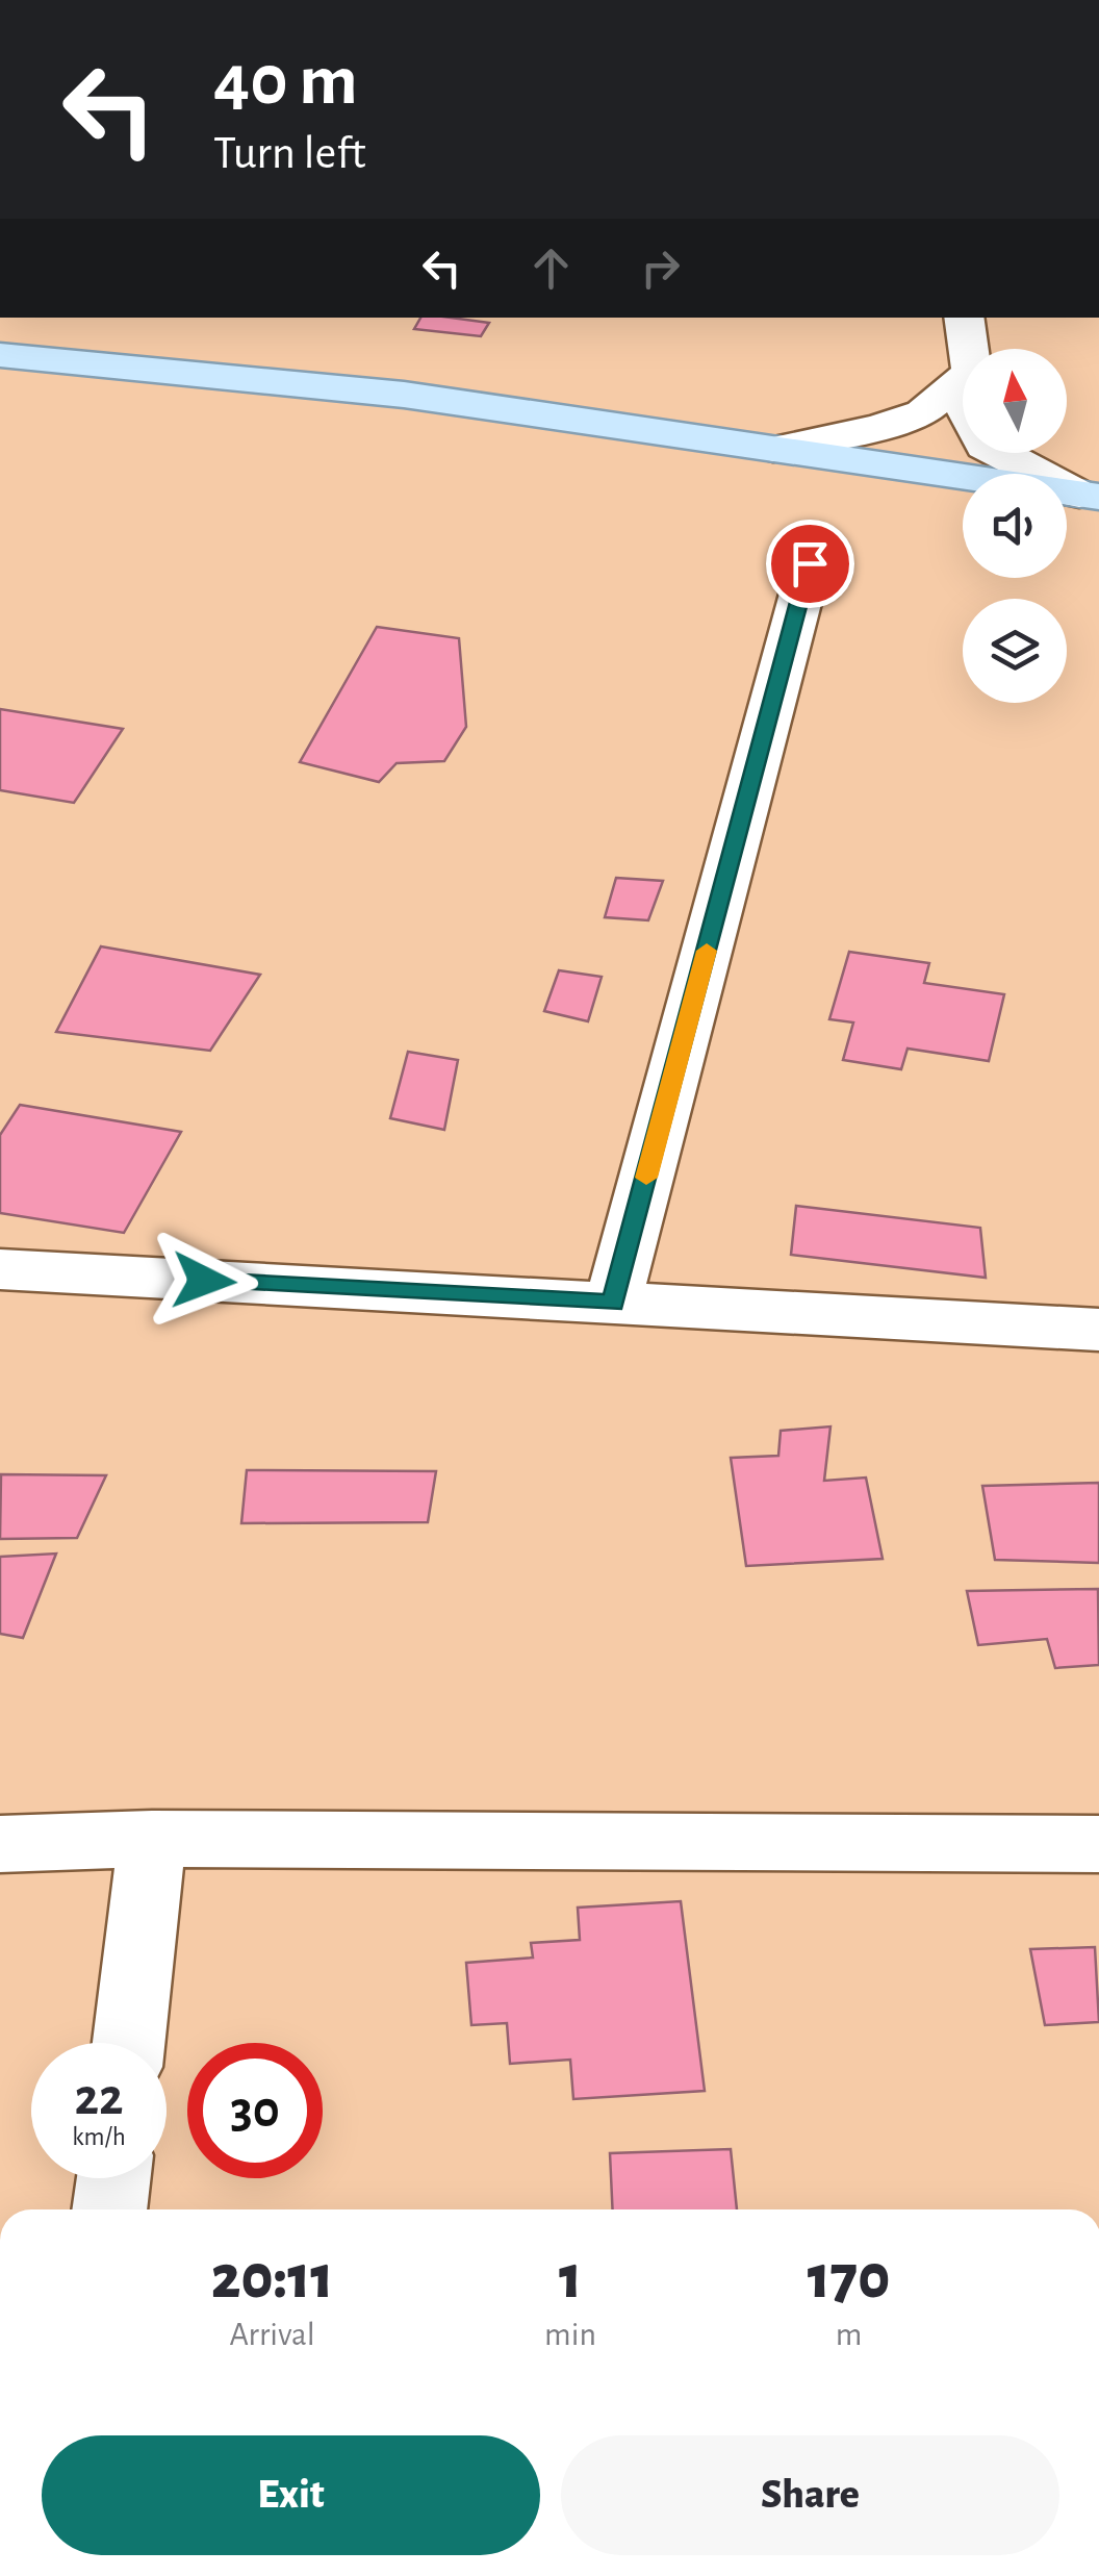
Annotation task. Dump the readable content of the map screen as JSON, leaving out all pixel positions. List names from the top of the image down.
{
  "north": "top",
  "page": {
    "turn": ["40 m", "Turn left"],
    "speed": "22 km/h",
    "limit": "30",
    "eta": [
      "20:11",
      "Arrival",
      "1",
      "min",
      "170",
      "m"
    ],
    "buttons": ["Exit", "Share"]
  }
}
